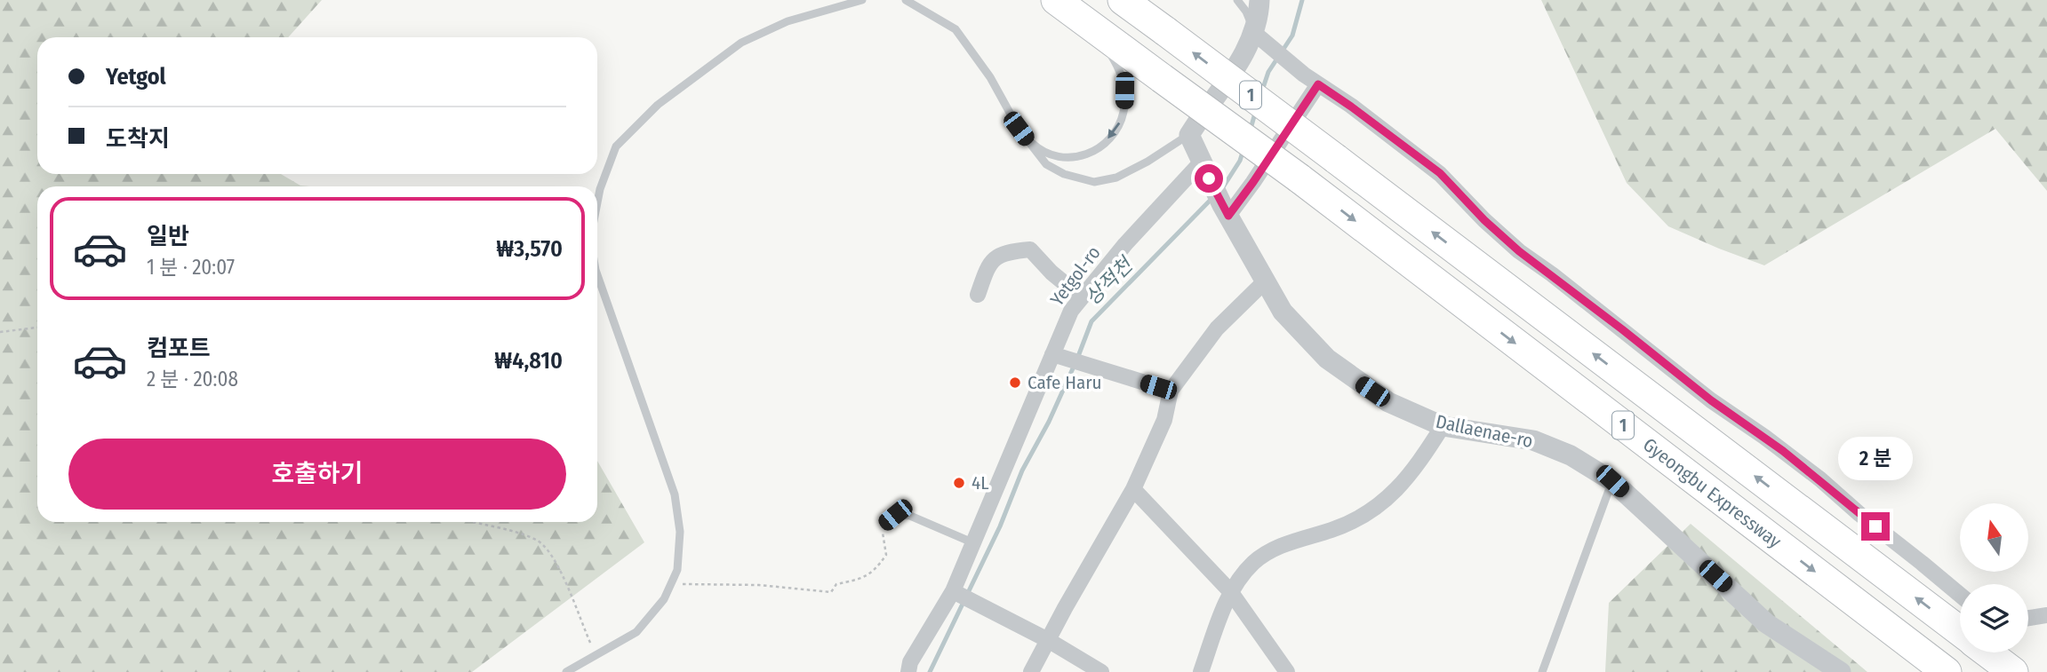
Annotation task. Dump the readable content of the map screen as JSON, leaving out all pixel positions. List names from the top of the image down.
{
  "streets": {
    "highway": ["1", "Gyeongbu Expressway"],
    "street": ["Yetgol-ro", "Dallaenae-ro"]
  },
  "crossings": [
    ["1", "Gyeongbu Expressway"],
    ["Yetgol-ro", "Dallaenae-ro"]
  ],
  "water": ["상적천"],
  "places": ["Cafe Haru", "4L"],
  "north": "top",
  "page": {
    "banner": ["Yetgol", "도착지"],
    "list": [
      {
        "name": "일반",
        "note": "1 분 · 20:07",
        "value": "₩3,570"
      },
      {
        "name": "컴포트",
        "note": "2 분 · 20:08",
        "value": "₩4,810"
      }
    ],
    "buttons": "호출하기",
    "bubble": "2 분"
  }
}
